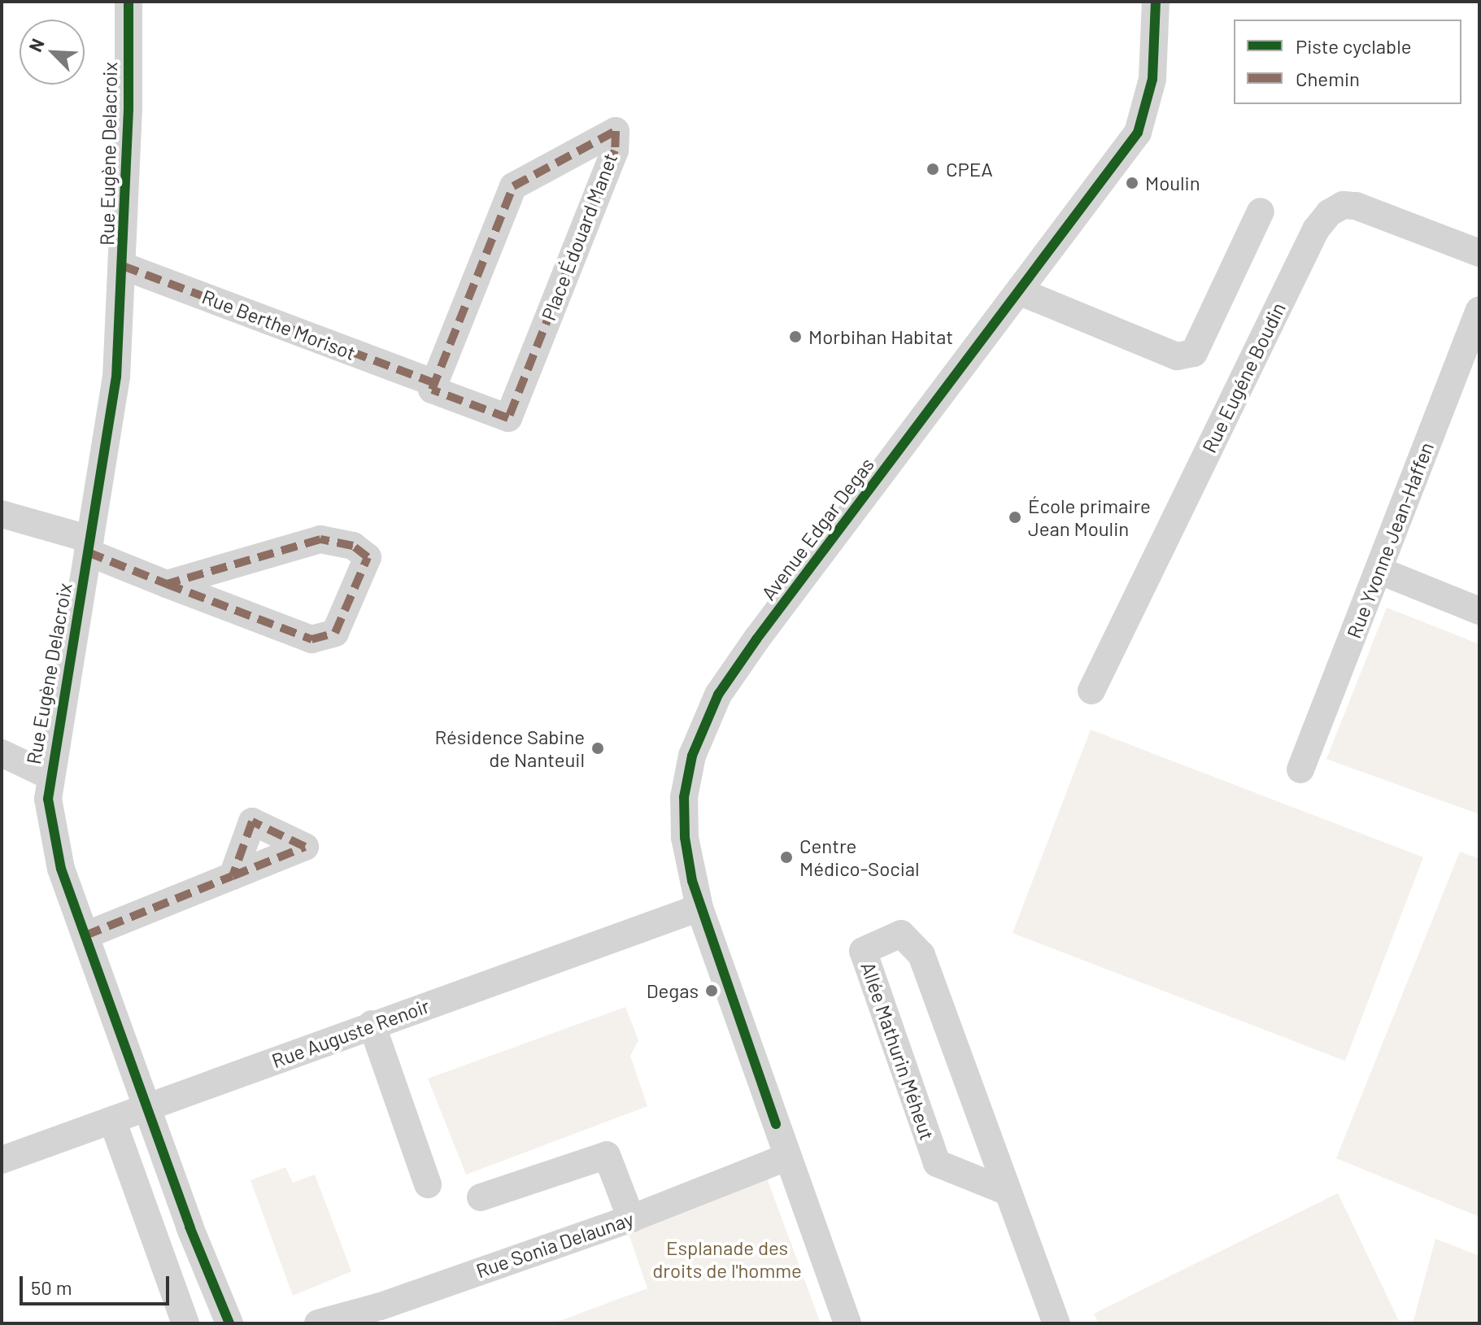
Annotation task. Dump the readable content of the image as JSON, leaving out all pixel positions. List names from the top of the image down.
{
  "streets": {
    "street": [
      "Rue Eugène Delacroix",
      "Place Édouard Manet",
      "Rue Berthe Morisot",
      "Rue Eugéne Boudin",
      "Avenue Edgar Degas",
      "Rue Yvonne Jean-Haffen",
      "Rue Auguste Renoir",
      "Allée Mathurin Méheut",
      "Rue Sonia Delaunay"
    ]
  },
  "crossings": [
    ["Rue Eugène Delacroix", "Rue Berthe Morisot"],
    ["Rue Eugène Delacroix", "Rue Auguste Renoir"],
    ["Place Édouard Manet", "Rue Berthe Morisot"],
    ["Avenue Edgar Degas", "Rue Auguste Renoir"],
    ["Avenue Edgar Degas", "Rue Sonia Delaunay"]
  ],
  "parks": ["Esplanade des droits de l'homme"],
  "places": [
    "CPEA",
    "Moulin",
    "Morbihan Habitat",
    "École primaire Jean Moulin",
    "Résidence Sabine de Nanteuil",
    "Centre Médico-Social",
    "Degas"
  ],
  "legend": ["Piste cyclable", "Chemin"],
  "scale_bar": "50 m",
  "north": "top left"
}
